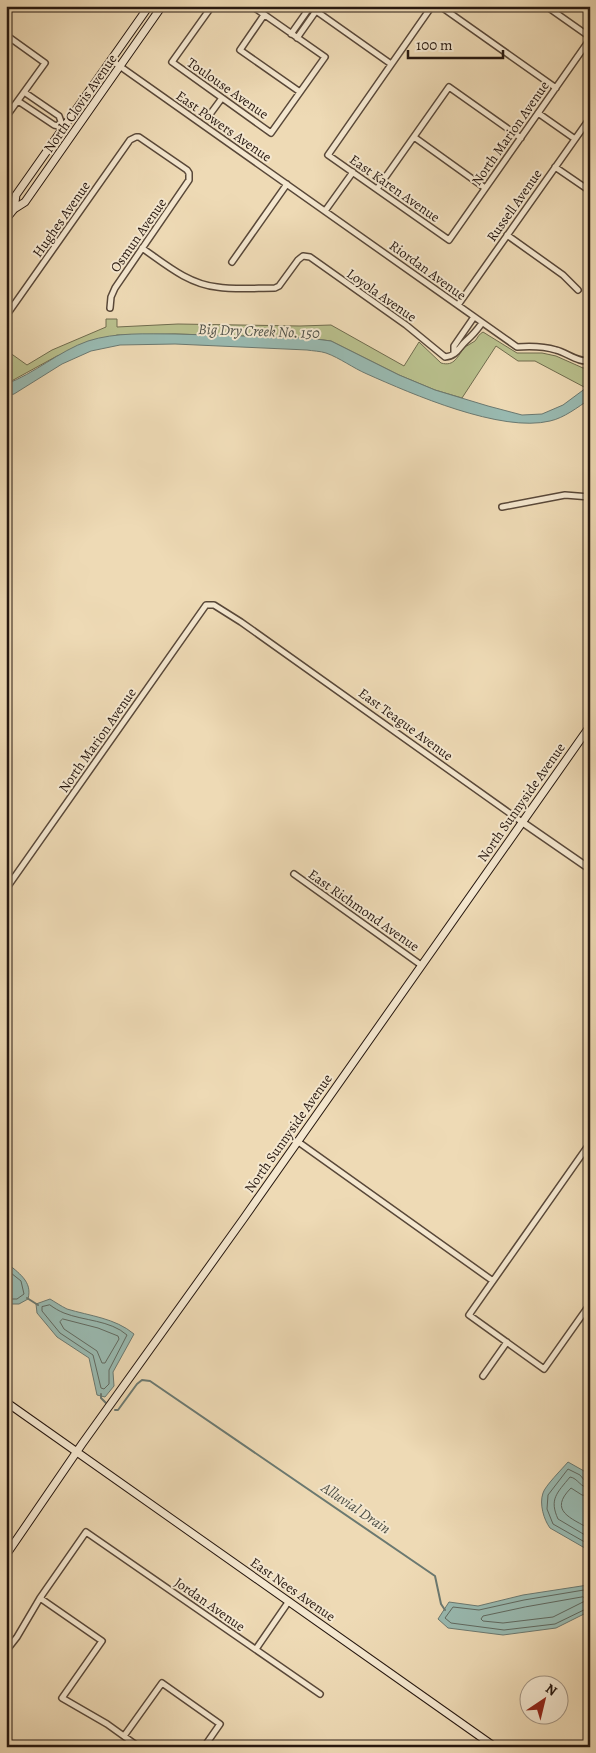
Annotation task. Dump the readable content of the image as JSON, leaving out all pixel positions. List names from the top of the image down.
{
  "streets": {
    "main road": ["North Clovis Avenue", "North Sunnyside Avenue", "East Nees Avenue"],
    "street": [
      "Toulouse Avenue",
      "East Powers Avenue",
      "North Marion Avenue",
      "East Karen Avenue",
      "Russell Avenue",
      "Hughes Avenue",
      "Osmun Avenue",
      "Riordan Avenue",
      "Loyola Avenue",
      "East Teague Avenue",
      "East Richmond Avenue",
      "Jordan Avenue"
    ]
  },
  "crossings": [
    ["North Clovis Avenue", "East Powers Avenue"],
    ["East Powers Avenue", "Riordan Avenue"],
    ["North Marion Avenue", "East Karen Avenue"],
    ["North Marion Avenue", "East Teague Avenue"],
    ["Russell Avenue", "Riordan Avenue"],
    ["Hughes Avenue", "Osmun Avenue"],
    ["Osmun Avenue", "Loyola Avenue"],
    ["East Teague Avenue", "North Sunnyside Avenue"],
    ["North Sunnyside Avenue", "East Richmond Avenue"],
    ["North Sunnyside Avenue", "East Nees Avenue"]
  ],
  "water": ["Big Dry Creek No. 150", "Alluvial Drain"],
  "scale_bar": "100 m",
  "north": "top right"
}
